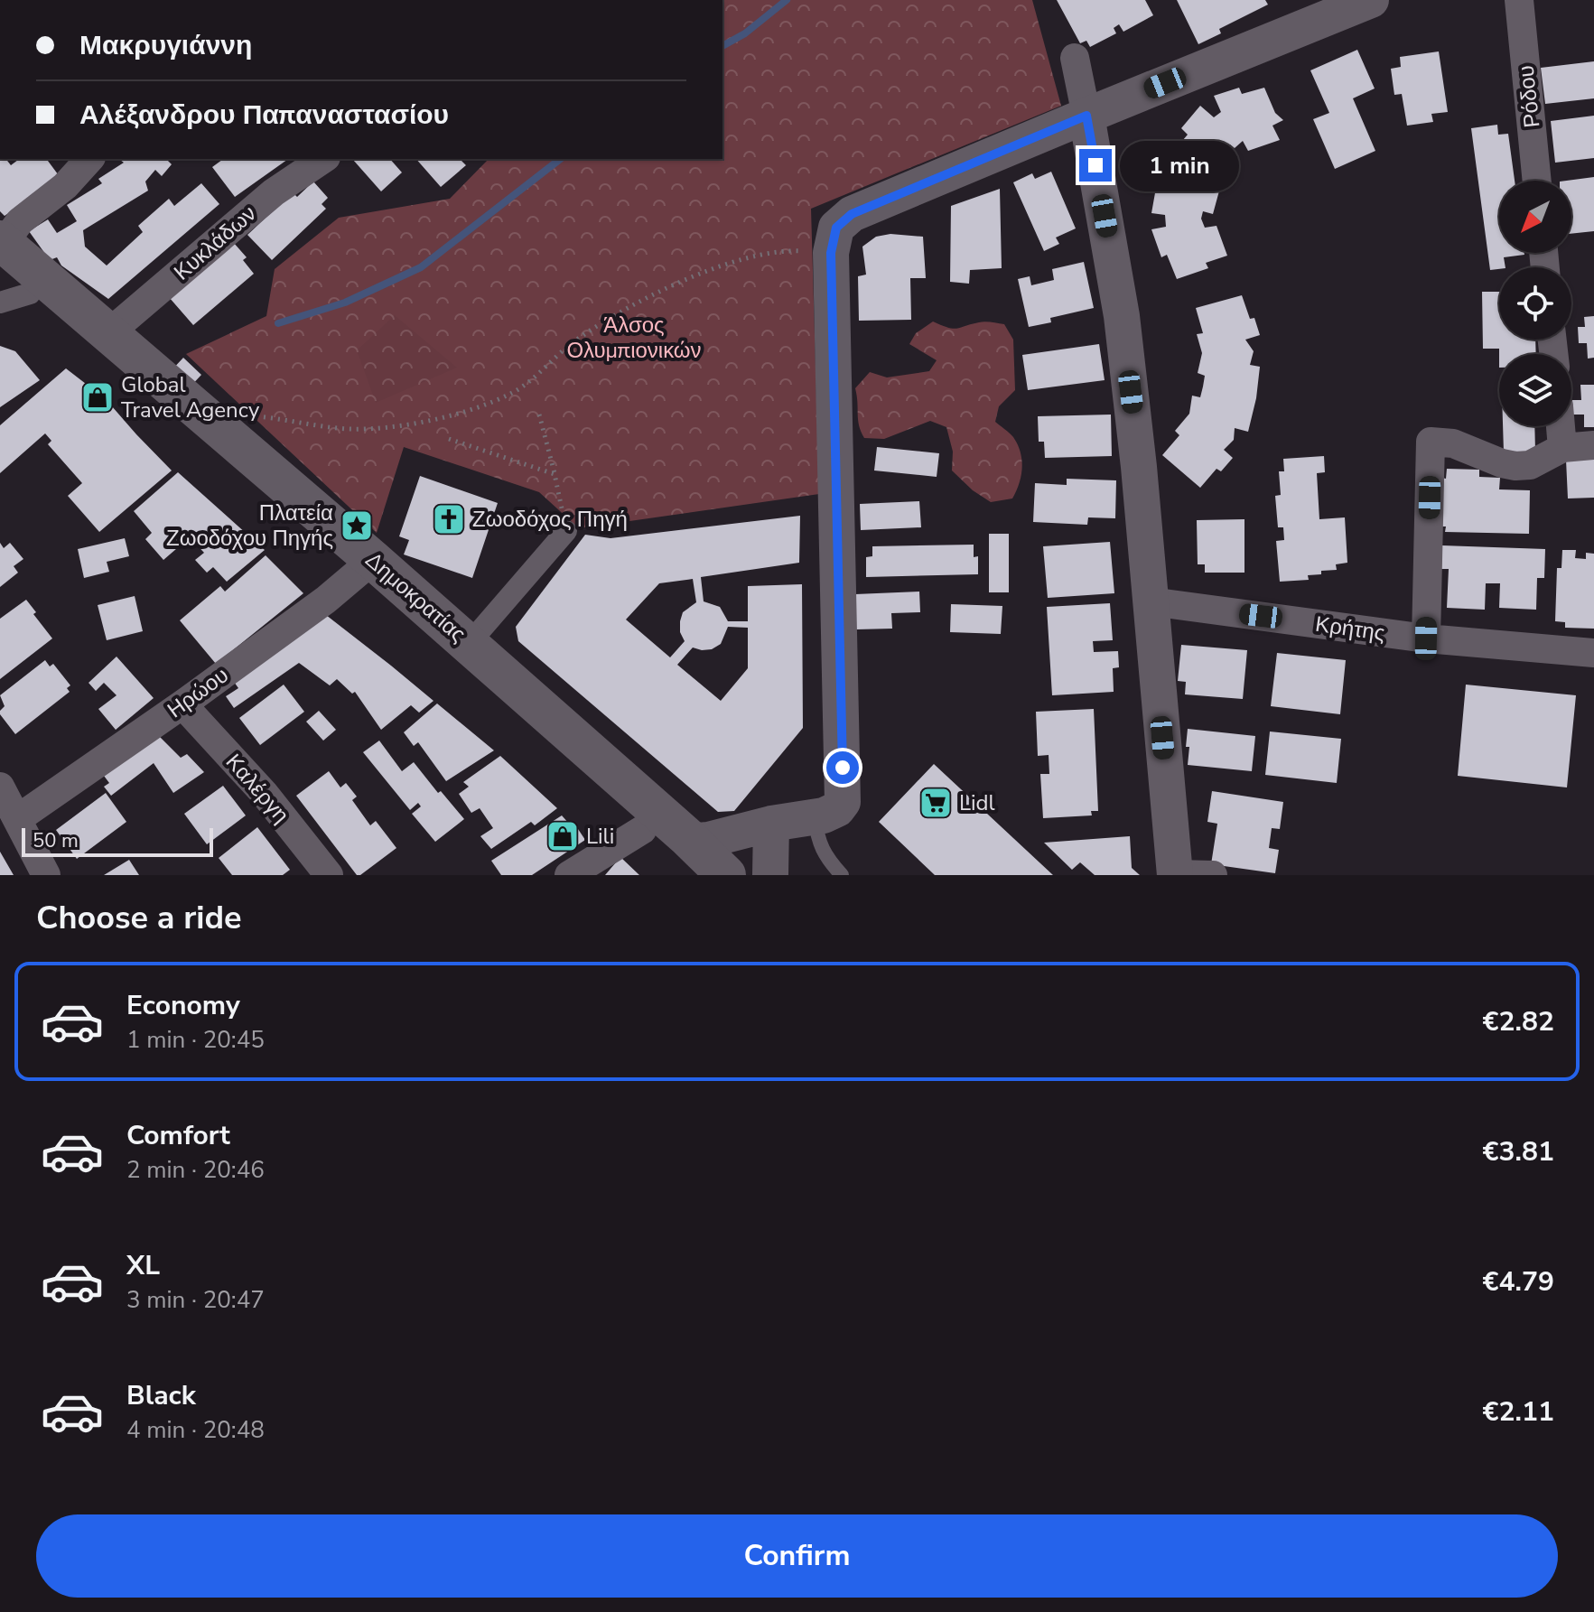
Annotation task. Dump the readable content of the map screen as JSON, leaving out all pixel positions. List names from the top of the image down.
{
  "streets": {
    "main road": ["Δημοκρατίας"],
    "street": [
      "Ρόδου",
      "Κυκλάδων",
      "Κρήτης",
      "Ηρώου",
      "Καλέργη"
    ]
  },
  "crossings": [
    ["Κυκλάδων", "Δημοκρατίας"],
    ["Δημοκρατίας", "Ηρώου"],
    ["Ηρώου", "Καλέργη"]
  ],
  "parks": ["Άλσος Ολυμπιονικών"],
  "places": {
    "shop": ["Global Travel Agency", "Lili"],
    "church": ["Ζωοδόχος Πηγή"],
    "place": ["Πλατεία Ζωοδόχου Πηγής"],
    "supermarket": ["Lidl"]
  },
  "scale_bar": "50 m",
  "north": "bottom left",
  "page": {
    "banner": ["Μακρυγιάννη", "Αλέξανδρου Παπαναστασίου"],
    "bubble": "1 min",
    "scale": "50 m",
    "heading": "Choose a ride",
    "list": [
      {
        "name": "Economy",
        "note": "1 min · 20:45",
        "value": "€2.82"
      },
      {
        "name": "Comfort",
        "note": "2 min · 20:46",
        "value": "€3.81"
      },
      {
        "name": "XL",
        "note": "3 min · 20:47",
        "value": "€4.79"
      },
      {
        "name": "Black",
        "note": "4 min · 20:48",
        "value": "€2.11"
      }
    ],
    "buttons": "Confirm"
  }
}
